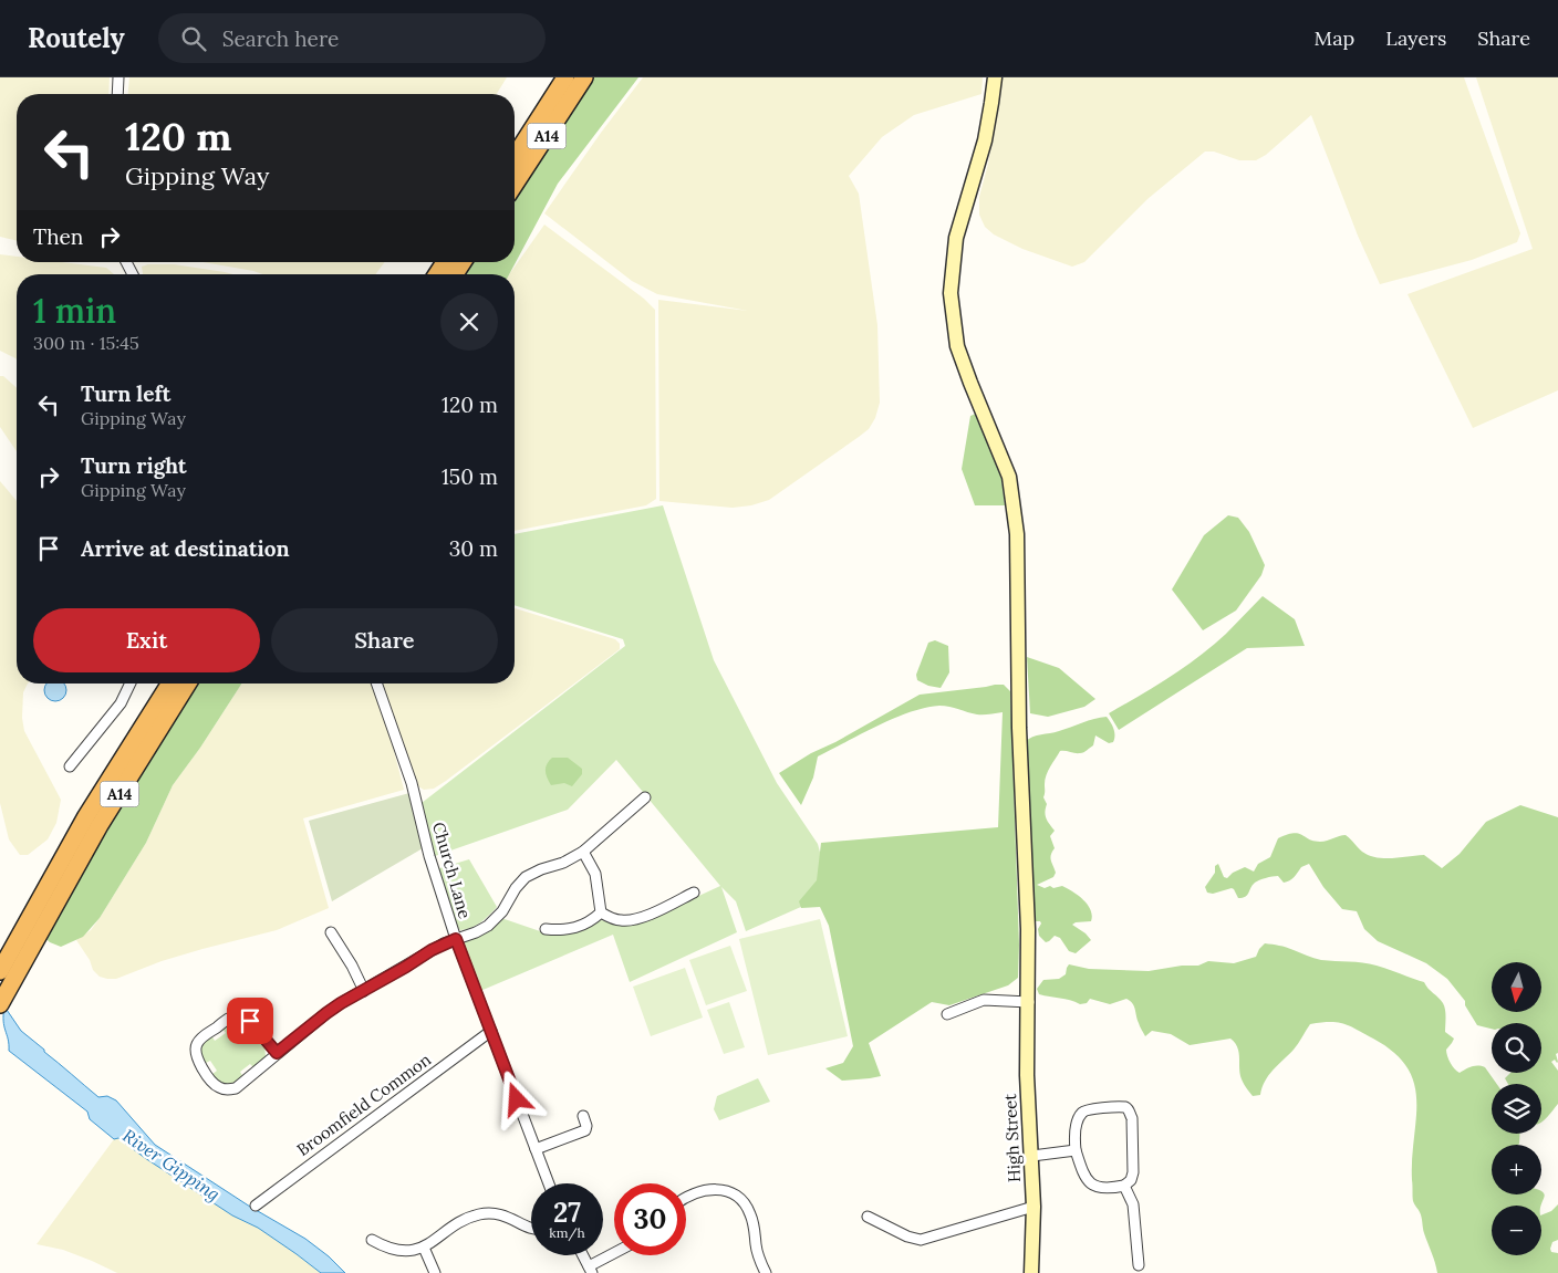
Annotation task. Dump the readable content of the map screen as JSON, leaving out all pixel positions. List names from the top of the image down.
{
  "streets": {
    "highway": ["A14"],
    "main road": ["High Street"],
    "street": ["Church Lane", "Broomfield Common"]
  },
  "crossings": [
    ["Church Lane", "Broomfield Common"]
  ],
  "water": ["River Gipping"],
  "north": "bottom",
  "page": {
    "header": "Routely",
    "search": "Search here",
    "nav": ["Map", "Layers", "Share"],
    "turn": ["120 m", "Gipping Way"],
    "then": "Then",
    "heading": ["1 min", "300 m · 15:45"],
    "list": [
      {
        "name": "Turn left",
        "note": "Gipping Way",
        "value": "120 m"
      },
      {
        "name": "Turn right",
        "note": "Gipping Way",
        "value": "150 m"
      },
      {
        "name": "Arrive at destination",
        "value": "30 m"
      }
    ],
    "buttons": ["Exit", "Share"],
    "map_buttons": ["+", "−"],
    "speed": "27 km/h",
    "limit": "30"
  }
}
